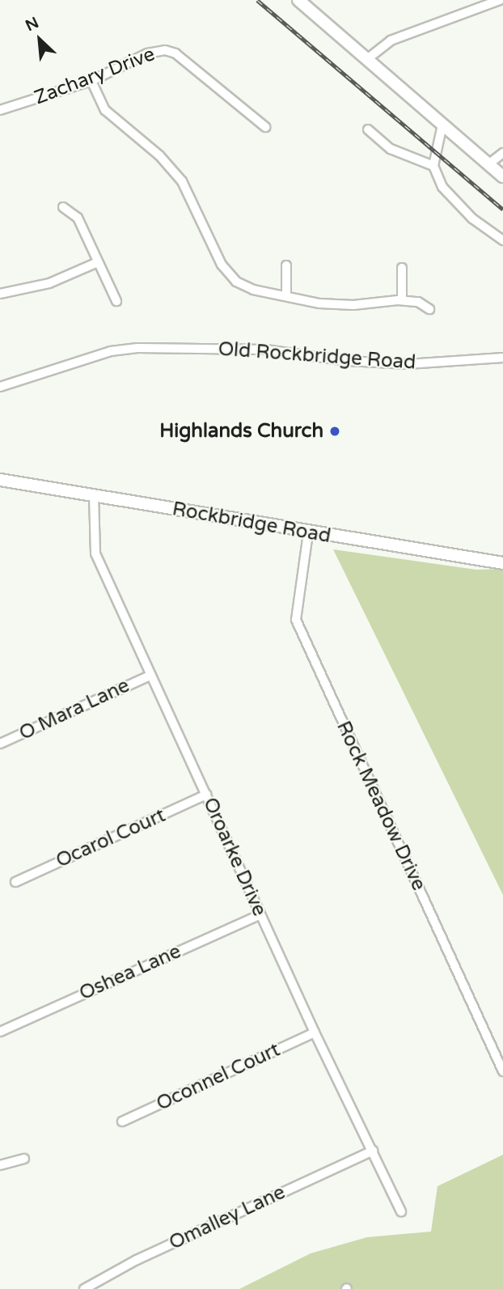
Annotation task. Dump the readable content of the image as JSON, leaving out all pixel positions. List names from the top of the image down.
{
  "streets": {
    "main road": ["Rockbridge Road"],
    "street": [
      "Zachary Drive",
      "Old Rockbridge Road",
      "O Mara Lane",
      "Rock Meadow Drive",
      "Ocarol Court",
      "Oroarke Drive",
      "Oshea Lane",
      "Oconnel Court",
      "Omalley Lane"
    ]
  },
  "crossings": [
    ["Rockbridge Road", "Rock Meadow Drive"],
    ["Rockbridge Road", "Oroarke Drive"],
    ["O Mara Lane", "Oroarke Drive"],
    ["Ocarol Court", "Oroarke Drive"],
    ["Oroarke Drive", "Oshea Lane"],
    ["Oroarke Drive", "Oconnel Court"],
    ["Oroarke Drive", "Omalley Lane"]
  ],
  "places": ["Highlands Church"],
  "north": "top left"
}
